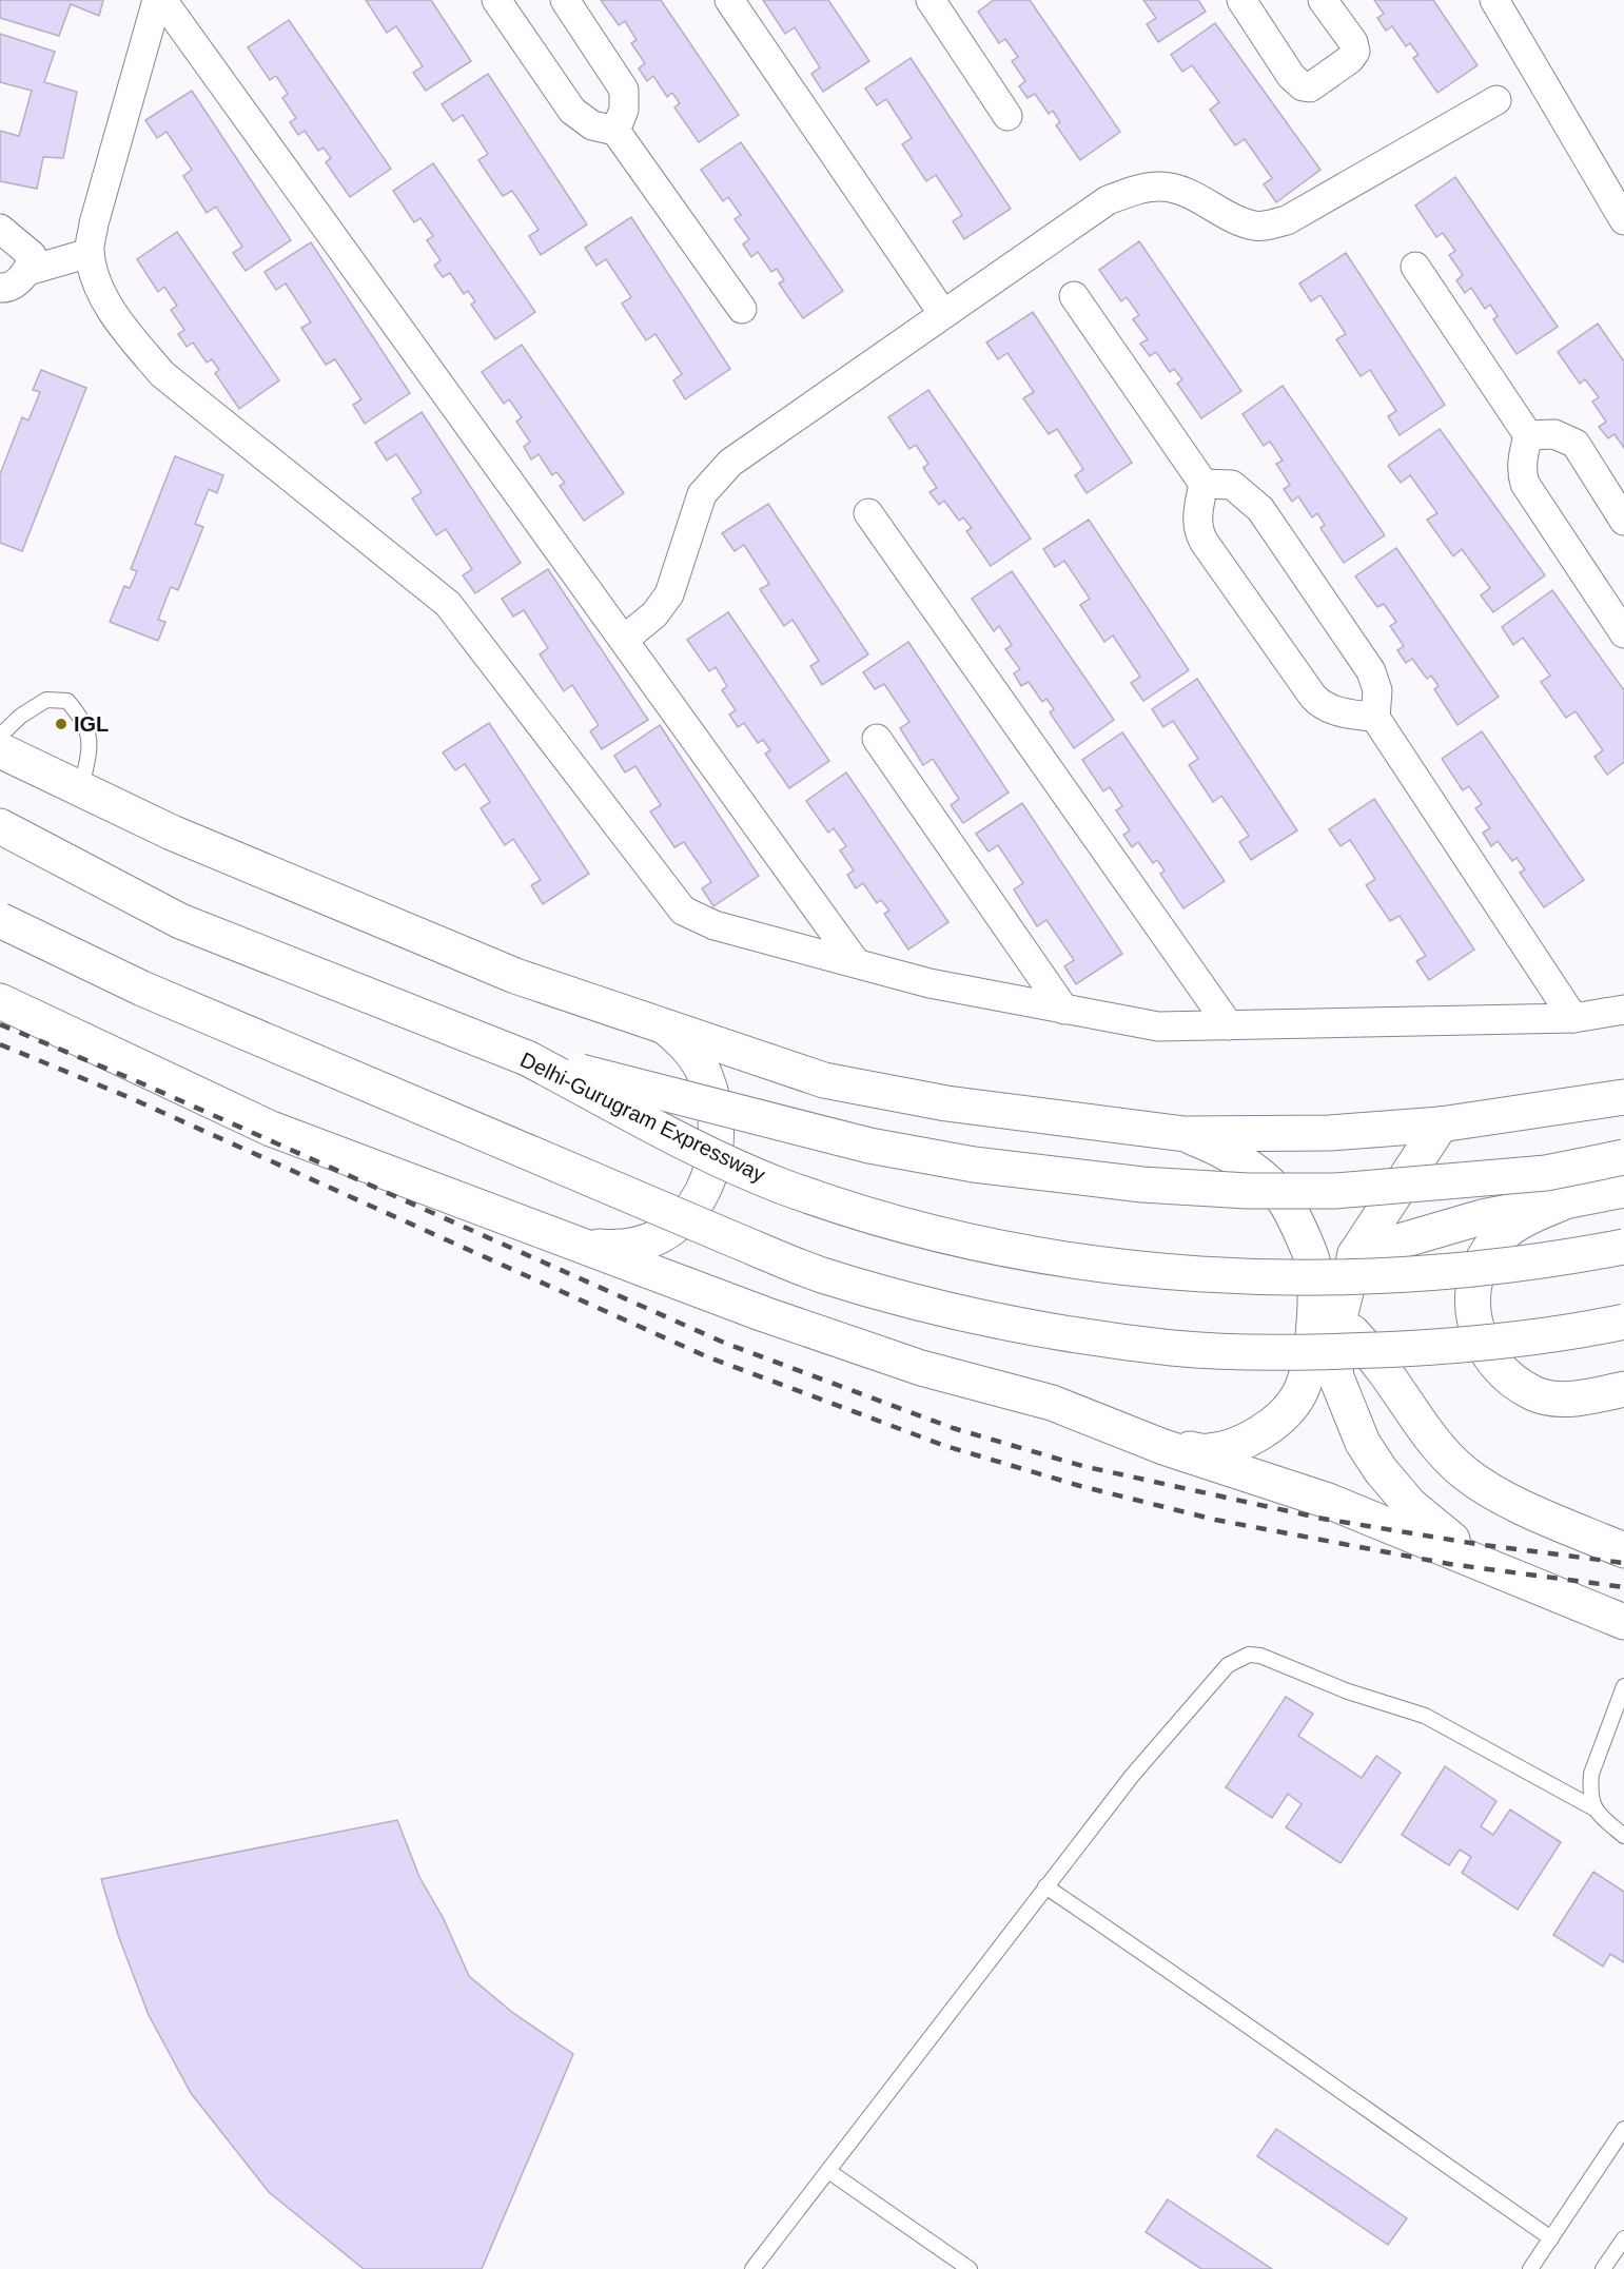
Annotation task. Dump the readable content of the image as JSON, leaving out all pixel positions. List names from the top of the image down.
{
  "streets": {
    "main road": ["Delhi-Gurugram Expressway"]
  },
  "places": ["IGL"]
}
